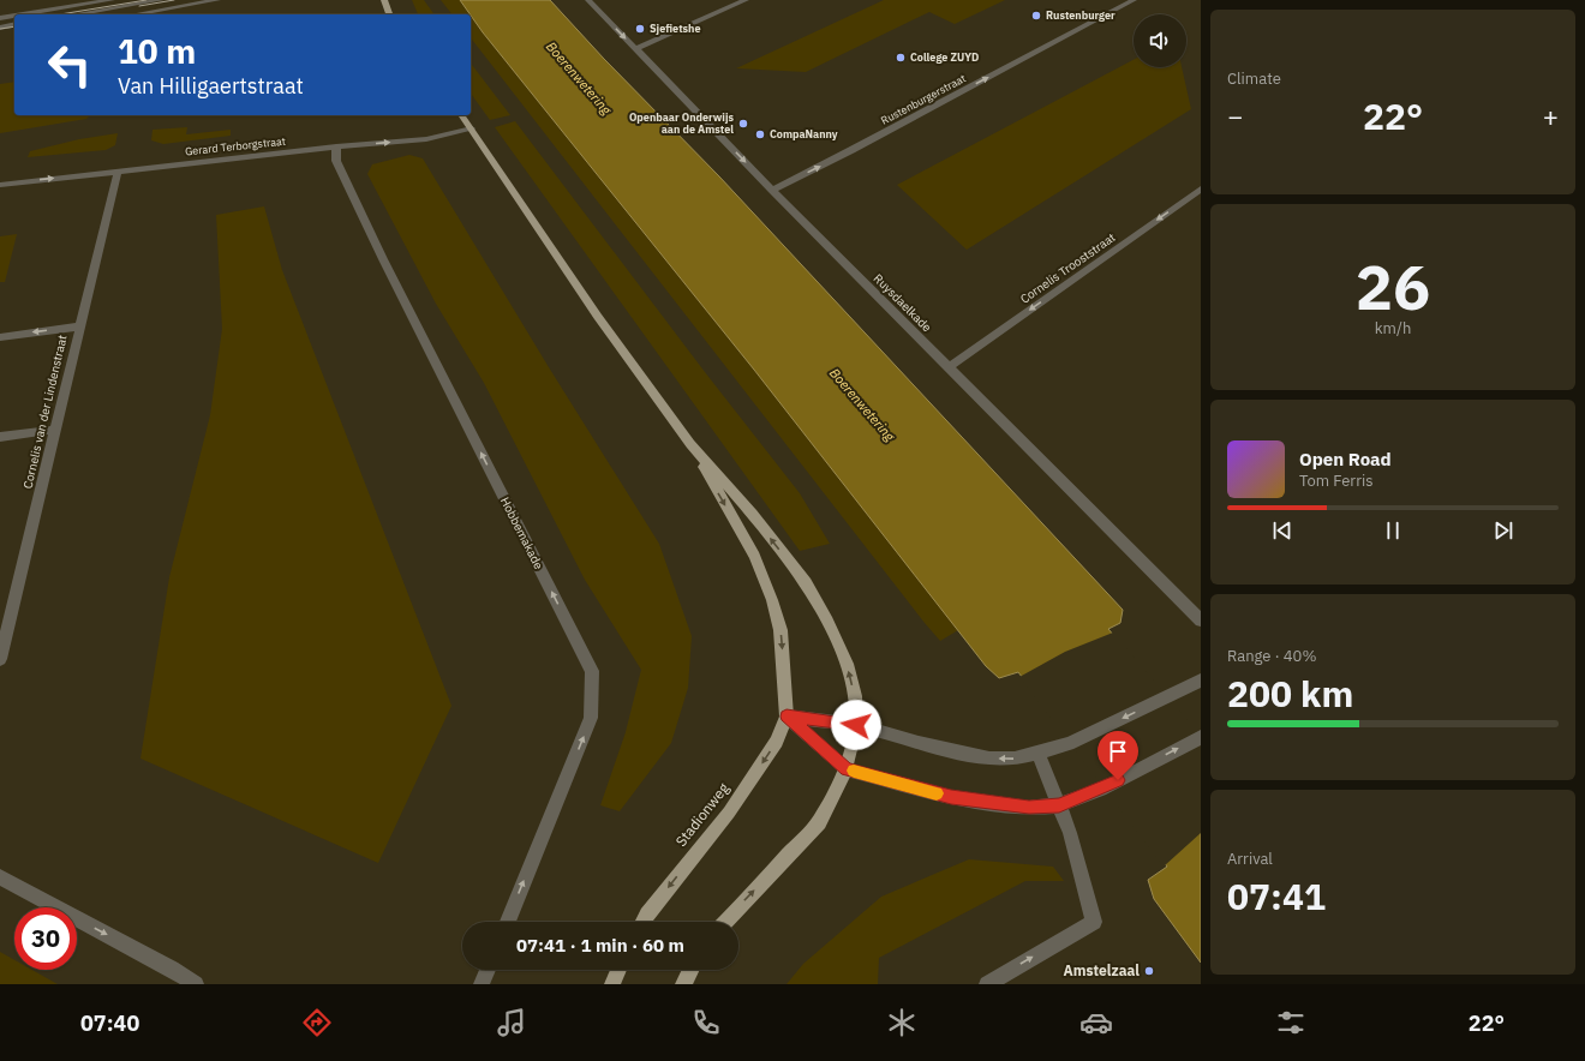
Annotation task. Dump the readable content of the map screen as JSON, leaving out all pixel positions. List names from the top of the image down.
{
  "streets": {
    "main road": ["Stadionweg"],
    "street": [
      "Rustenburgerstraat",
      "Gerard Terborgstraat",
      "Cornelis Trooststraat",
      "Ruysdaelkade",
      "Cornelis van der Lindenstraat",
      "Hobbemakade"
    ]
  },
  "crossings": [
    ["Rustenburgerstraat", "Ruysdaelkade"],
    ["Gerard Terborgstraat", "Cornelis van der Lindenstraat"],
    ["Gerard Terborgstraat", "Hobbemakade"],
    ["Cornelis Trooststraat", "Ruysdaelkade"]
  ],
  "one_way": [
    "Rustenburgerstraat",
    "Gerard Terborgstraat",
    "Cornelis Trooststraat",
    "Hobbemakade"
  ],
  "water": ["Boerenwetering"],
  "places": [
    "Rustenburger",
    "Sjefietshe",
    "College ZUYD",
    "Openbaar Onderwijs aan de Amstel",
    "CompaNanny",
    "Amstelzaal"
  ],
  "page": {
    "tile": [
      "Climate",
      ["26", "km/h"],
      ["Range · 40%", "200 km"],
      ["Arrival", "07:41"]
    ],
    "turn": ["10 m", "Van Hilligaertstraat"],
    "heat": ["−", "22°", "+"],
    "song": ["Open Road", "Tom Ferris"],
    "limit": "30",
    "trip": "07:41 · 1 min · 60 m",
    "tabs": ["07:40", "22°"]
  }
}
